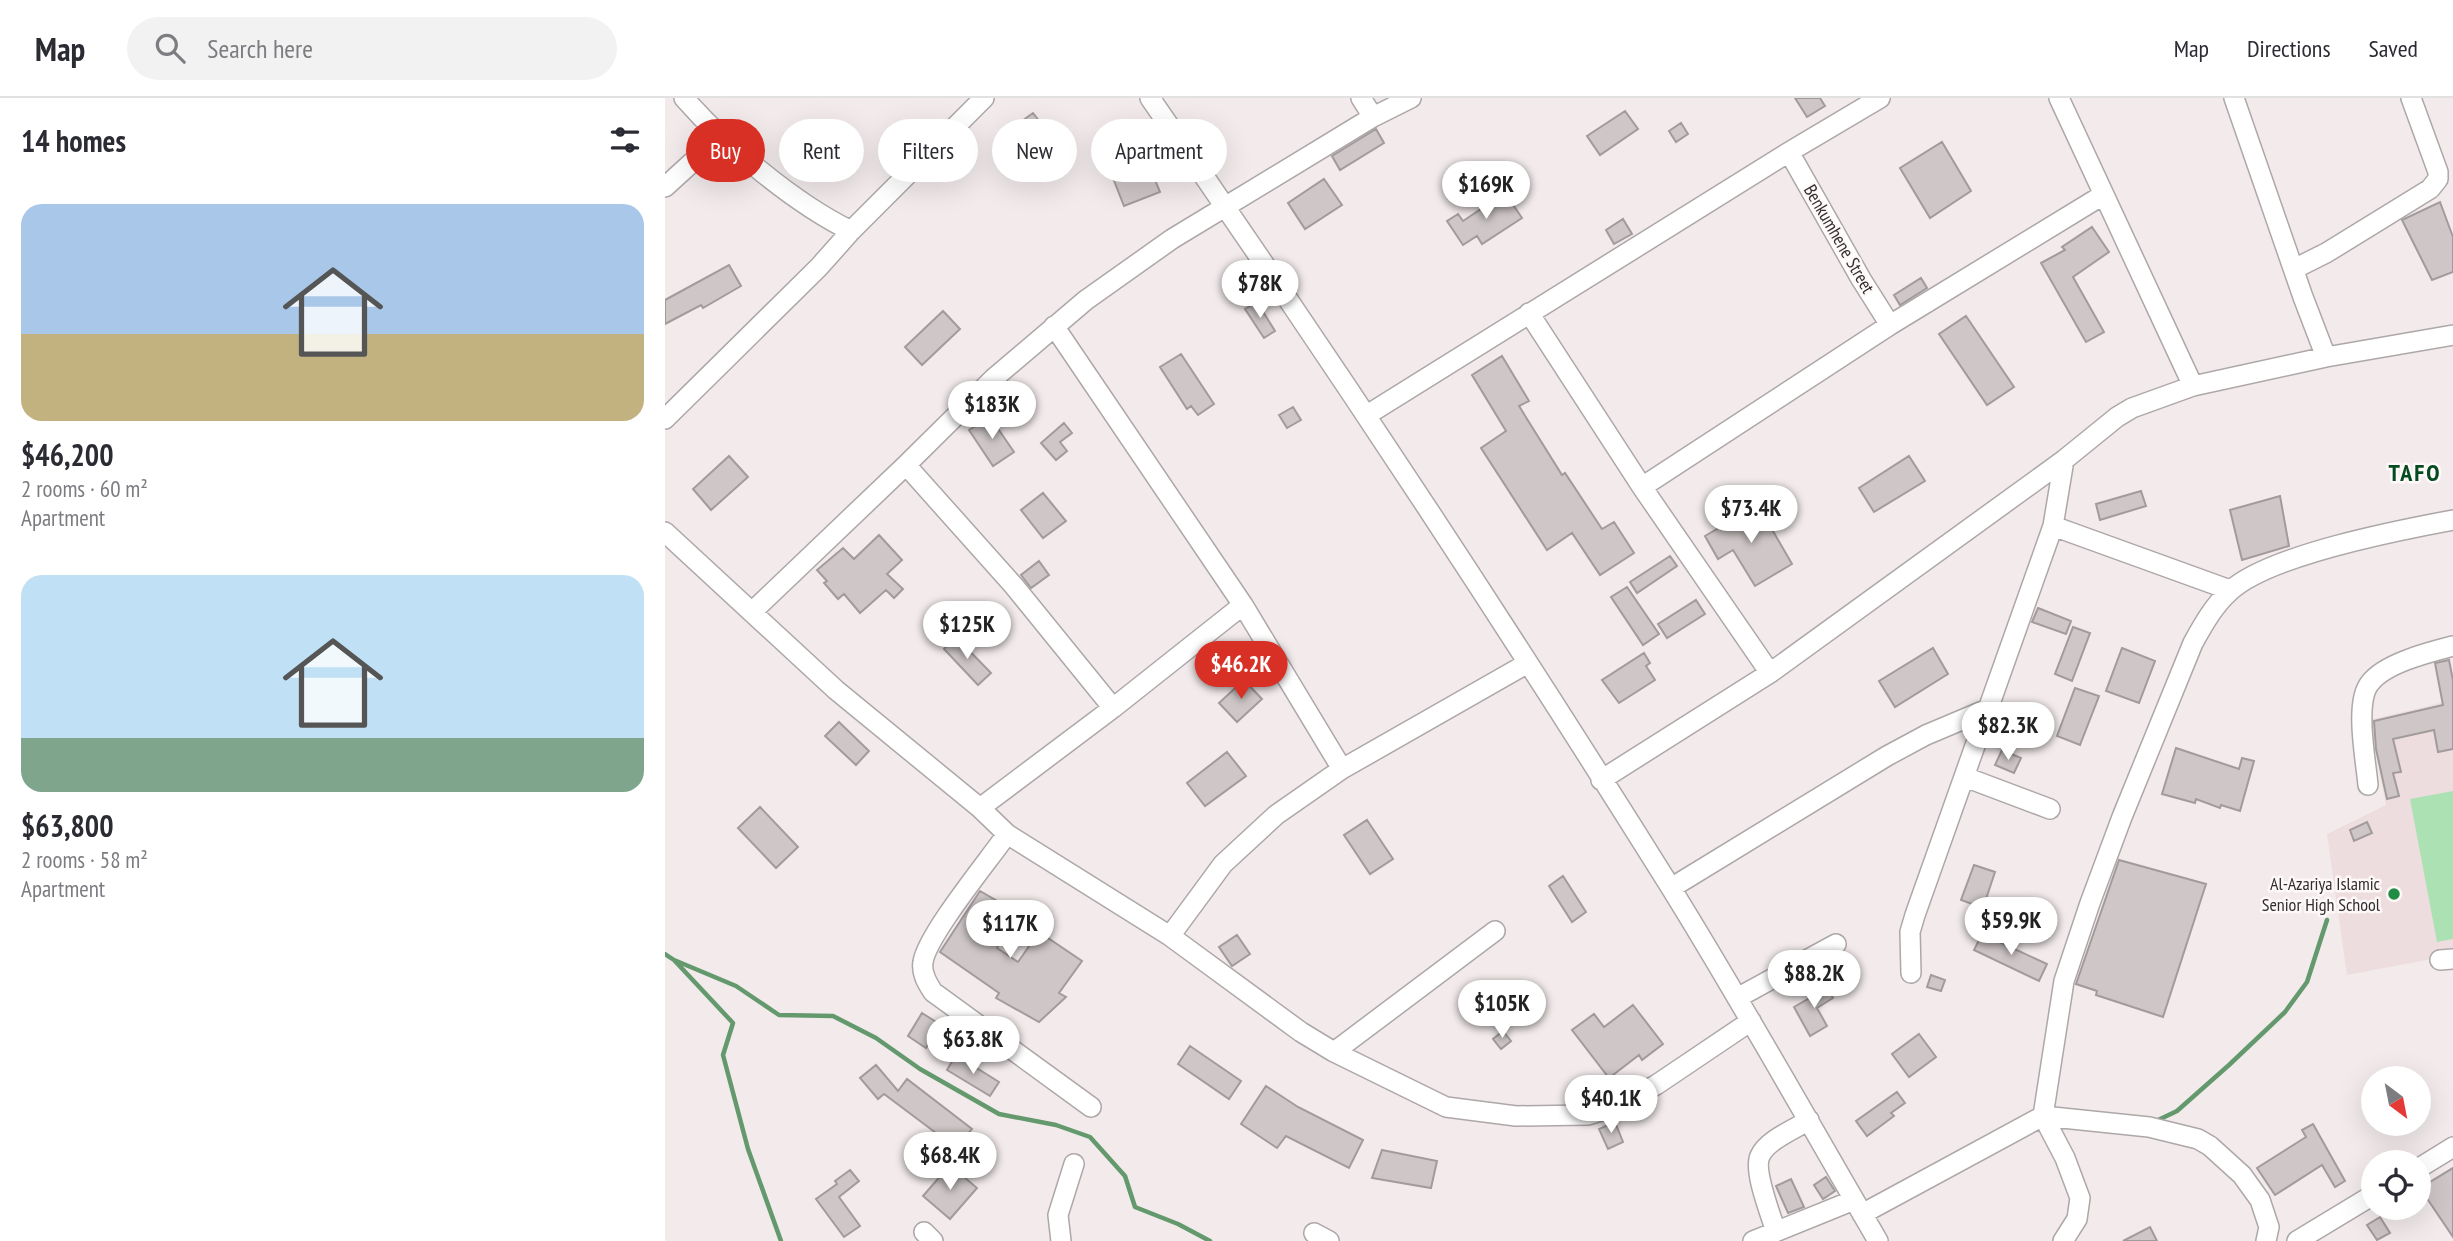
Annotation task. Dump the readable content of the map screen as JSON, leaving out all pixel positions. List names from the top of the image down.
{
  "streets": {
    "street": ["Benkumhene Street"]
  },
  "districts": ["TAFO"],
  "places": ["Al-Azariya Islamic Senior High School"],
  "north": "bottom right",
  "page": {
    "header": "Map",
    "search": "Search here",
    "nav": ["Map", "Directions", "Saved"],
    "heading": "14 homes",
    "chip": [
      "Buy",
      "Rent",
      "Filters",
      "New",
      "Apartment"
    ],
    "price": [
      "$169K",
      "$78K",
      "$183K",
      "$73.4K",
      "$125K",
      "$46.2K",
      "$82.3K",
      "$59.9K",
      "$117K",
      "$88.2K",
      "$105K",
      "$63.8K",
      "$40.1K",
      "$68.4K"
    ],
    "list": [
      {
        "name": "$46,200",
        "note": "2 rooms · 60 m² · Apartment"
      },
      {
        "name": "$63,800",
        "note": "2 rooms · 58 m² · Apartment"
      }
    ]
  }
}
